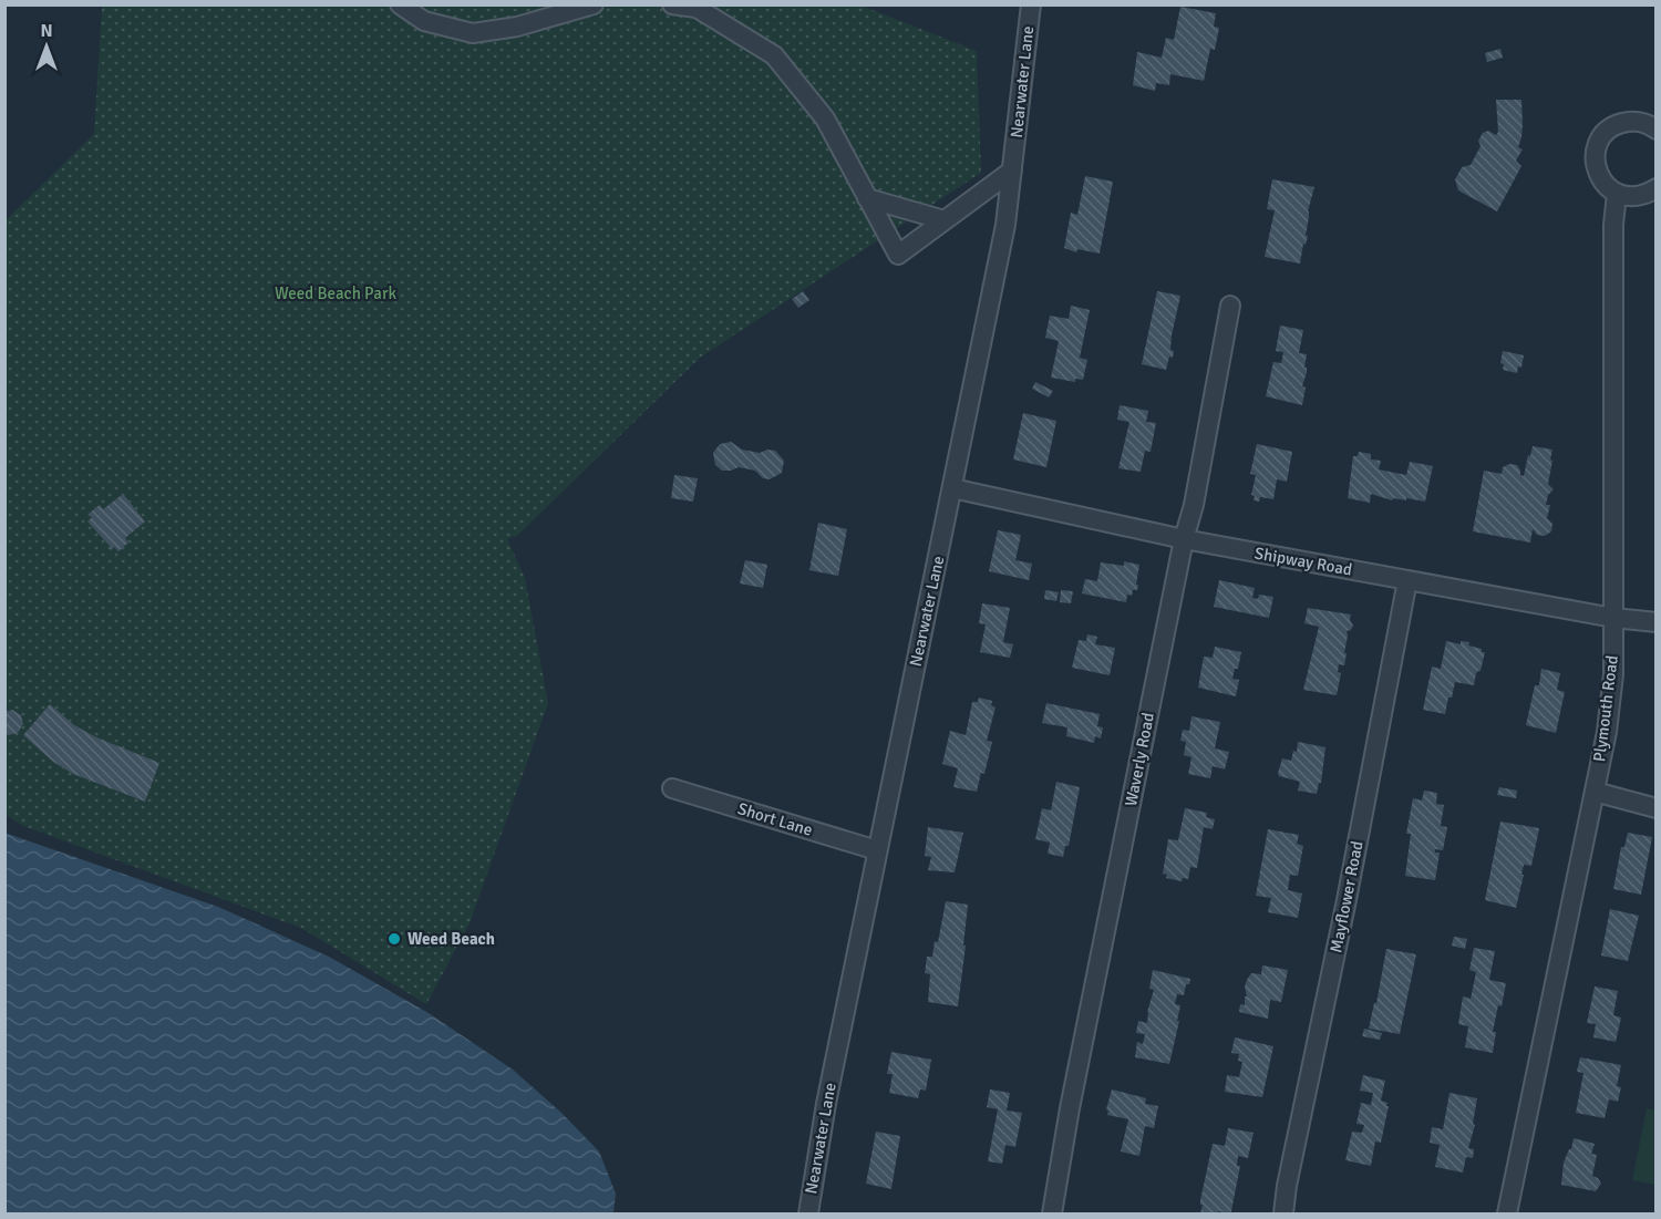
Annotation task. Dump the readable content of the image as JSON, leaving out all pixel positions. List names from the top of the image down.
{
  "streets": {
    "street": [
      "Nearwater Lane",
      "Shipway Road",
      "Plymouth Road",
      "Waverly Road",
      "Short Lane",
      "Mayflower Road"
    ]
  },
  "crossings": [
    ["Nearwater Lane", "Shipway Road"],
    ["Nearwater Lane", "Short Lane"],
    ["Shipway Road", "Plymouth Road"],
    ["Shipway Road", "Waverly Road"],
    ["Shipway Road", "Mayflower Road"]
  ],
  "parks": ["Weed Beach Park"],
  "places": ["Weed Beach"],
  "north": "top"
}
